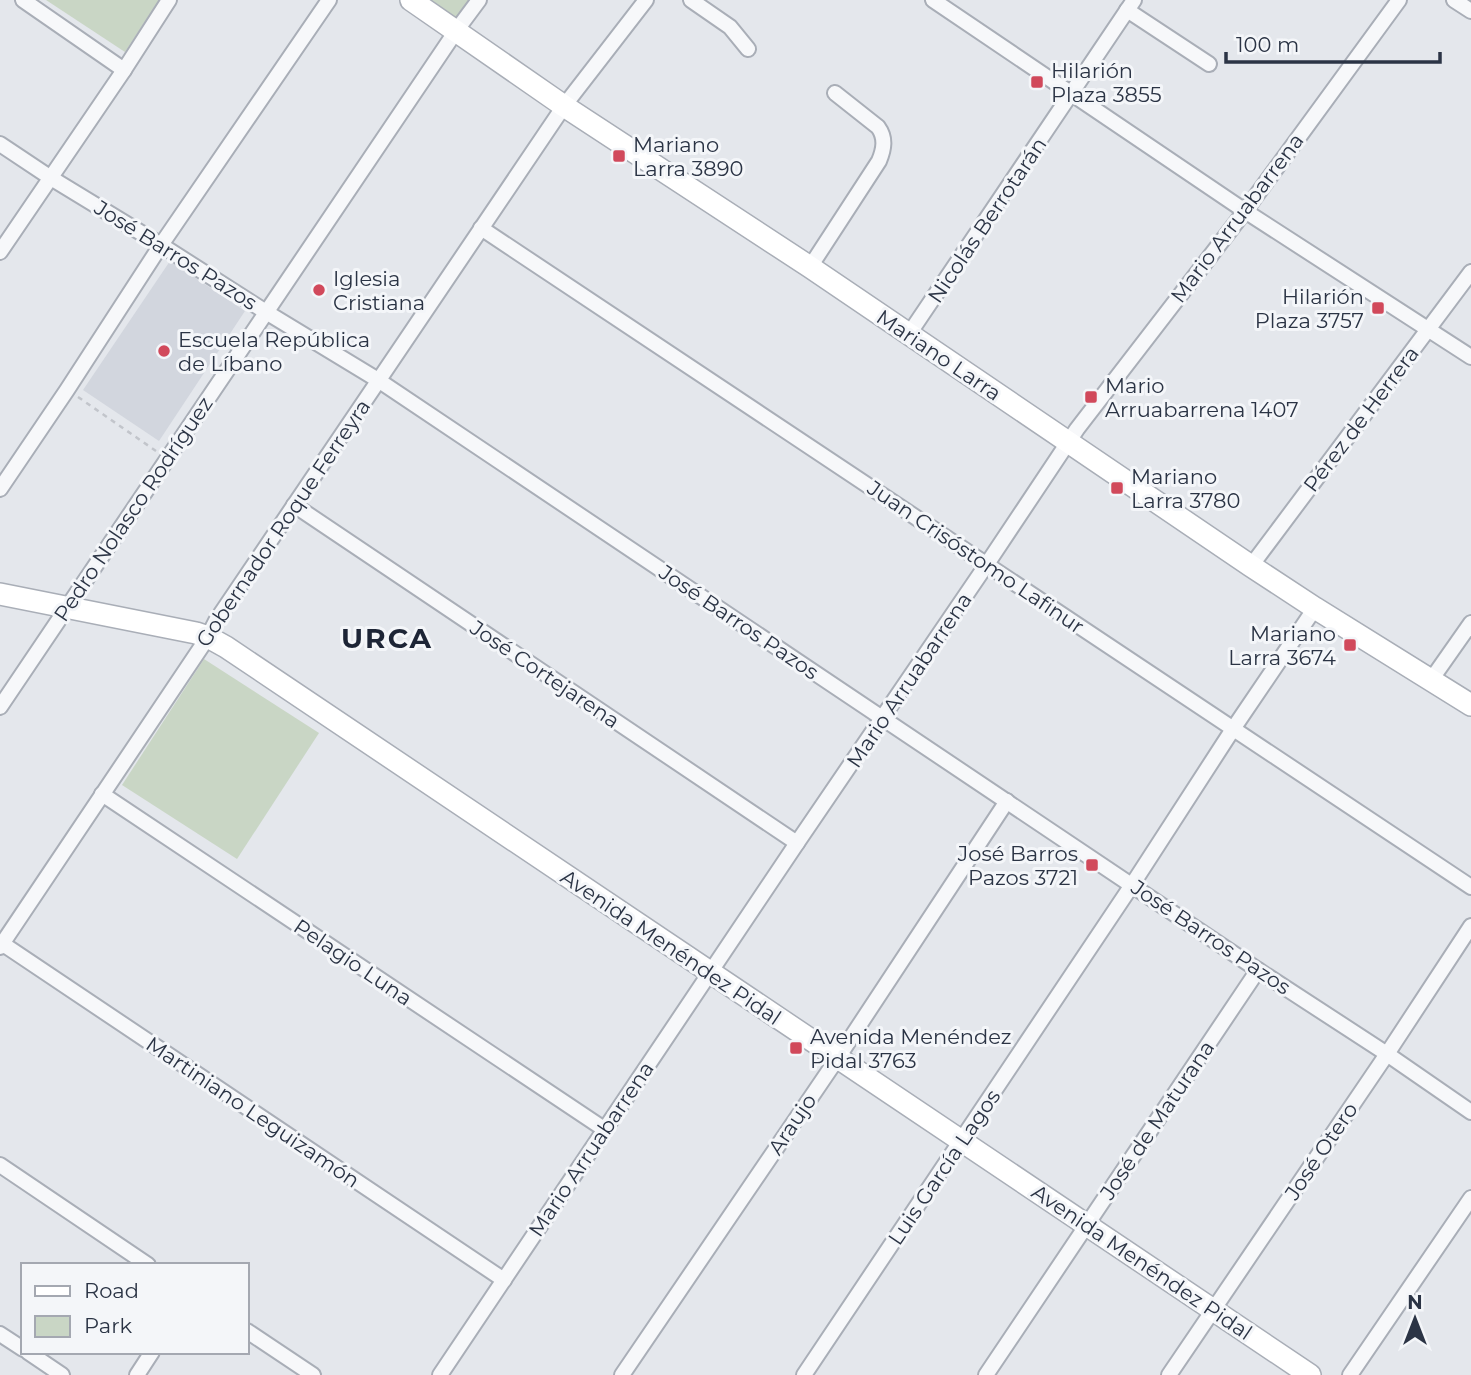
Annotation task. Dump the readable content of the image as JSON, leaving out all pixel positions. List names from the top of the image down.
{
  "streets": {
    "main road": ["Mariano Larra", "Avenida Menéndez Pidal"],
    "street": [
      "Mario Arruabarrena",
      "Nicolás Berrotarán",
      "José Barros Pazos",
      "Pérez de Herrera",
      "Pedro Nolasco Rodríguez",
      "Gobernador Roque Ferreyra",
      "Juan Crisóstomo Lafinur",
      "José Cortejarena",
      "Pelagio Luna",
      "Martiniano Leguizamón",
      "José de Maturana",
      "Araujo",
      "José Otero",
      "Luis García Lagos"
    ]
  },
  "crossings": [
    ["Mario Arruabarrena", "José Barros Pazos"],
    ["Mario Arruabarrena", "Mariano Larra"],
    ["Mario Arruabarrena", "Juan Crisóstomo Lafinur"],
    ["Mario Arruabarrena", "José Cortejarena"],
    ["Mario Arruabarrena", "Avenida Menéndez Pidal"],
    ["Mario Arruabarrena", "Pelagio Luna"],
    ["Mario Arruabarrena", "Martiniano Leguizamón"],
    ["Nicolás Berrotarán", "Mariano Larra"],
    ["José Barros Pazos", "Pedro Nolasco Rodríguez"],
    ["José Barros Pazos", "Gobernador Roque Ferreyra"],
    ["José Barros Pazos", "José de Maturana"],
    ["José Barros Pazos", "Araujo"],
    ["José Barros Pazos", "José Otero"],
    ["José Barros Pazos", "Luis García Lagos"],
    ["Mariano Larra", "Pérez de Herrera"],
    ["Mariano Larra", "Pedro Nolasco Rodríguez"],
    ["Mariano Larra", "Gobernador Roque Ferreyra"],
    ["Mariano Larra", "Luis García Lagos"],
    ["Pedro Nolasco Rodríguez", "Avenida Menéndez Pidal"],
    ["Gobernador Roque Ferreyra", "Juan Crisóstomo Lafinur"],
    ["Gobernador Roque Ferreyra", "José Cortejarena"],
    ["Gobernador Roque Ferreyra", "Avenida Menéndez Pidal"],
    ["Gobernador Roque Ferreyra", "Pelagio Luna"],
    ["Gobernador Roque Ferreyra", "Martiniano Leguizamón"],
    ["Juan Crisóstomo Lafinur", "Luis García Lagos"],
    ["Avenida Menéndez Pidal", "José de Maturana"],
    ["Avenida Menéndez Pidal", "Araujo"],
    ["Avenida Menéndez Pidal", "José Otero"],
    ["Avenida Menéndez Pidal", "Luis García Lagos"]
  ],
  "districts": ["URCA"],
  "places": {
    "transit": [
      "Hilarión Plaza 3855",
      "Mariano Larra 3890",
      "Hilarión Plaza 3757",
      "Mario Arruabarrena 1407",
      "Mariano Larra 3780",
      "Mariano Larra 3674",
      "José Barros Pazos 3721",
      "Avenida Menéndez Pidal 3763"
    ],
    "other": ["Iglesia Cristiana", "Escuela República de Líbano"]
  },
  "legend": ["Road", "Park"],
  "scale_bar": "100 m",
  "north": "top"
}
